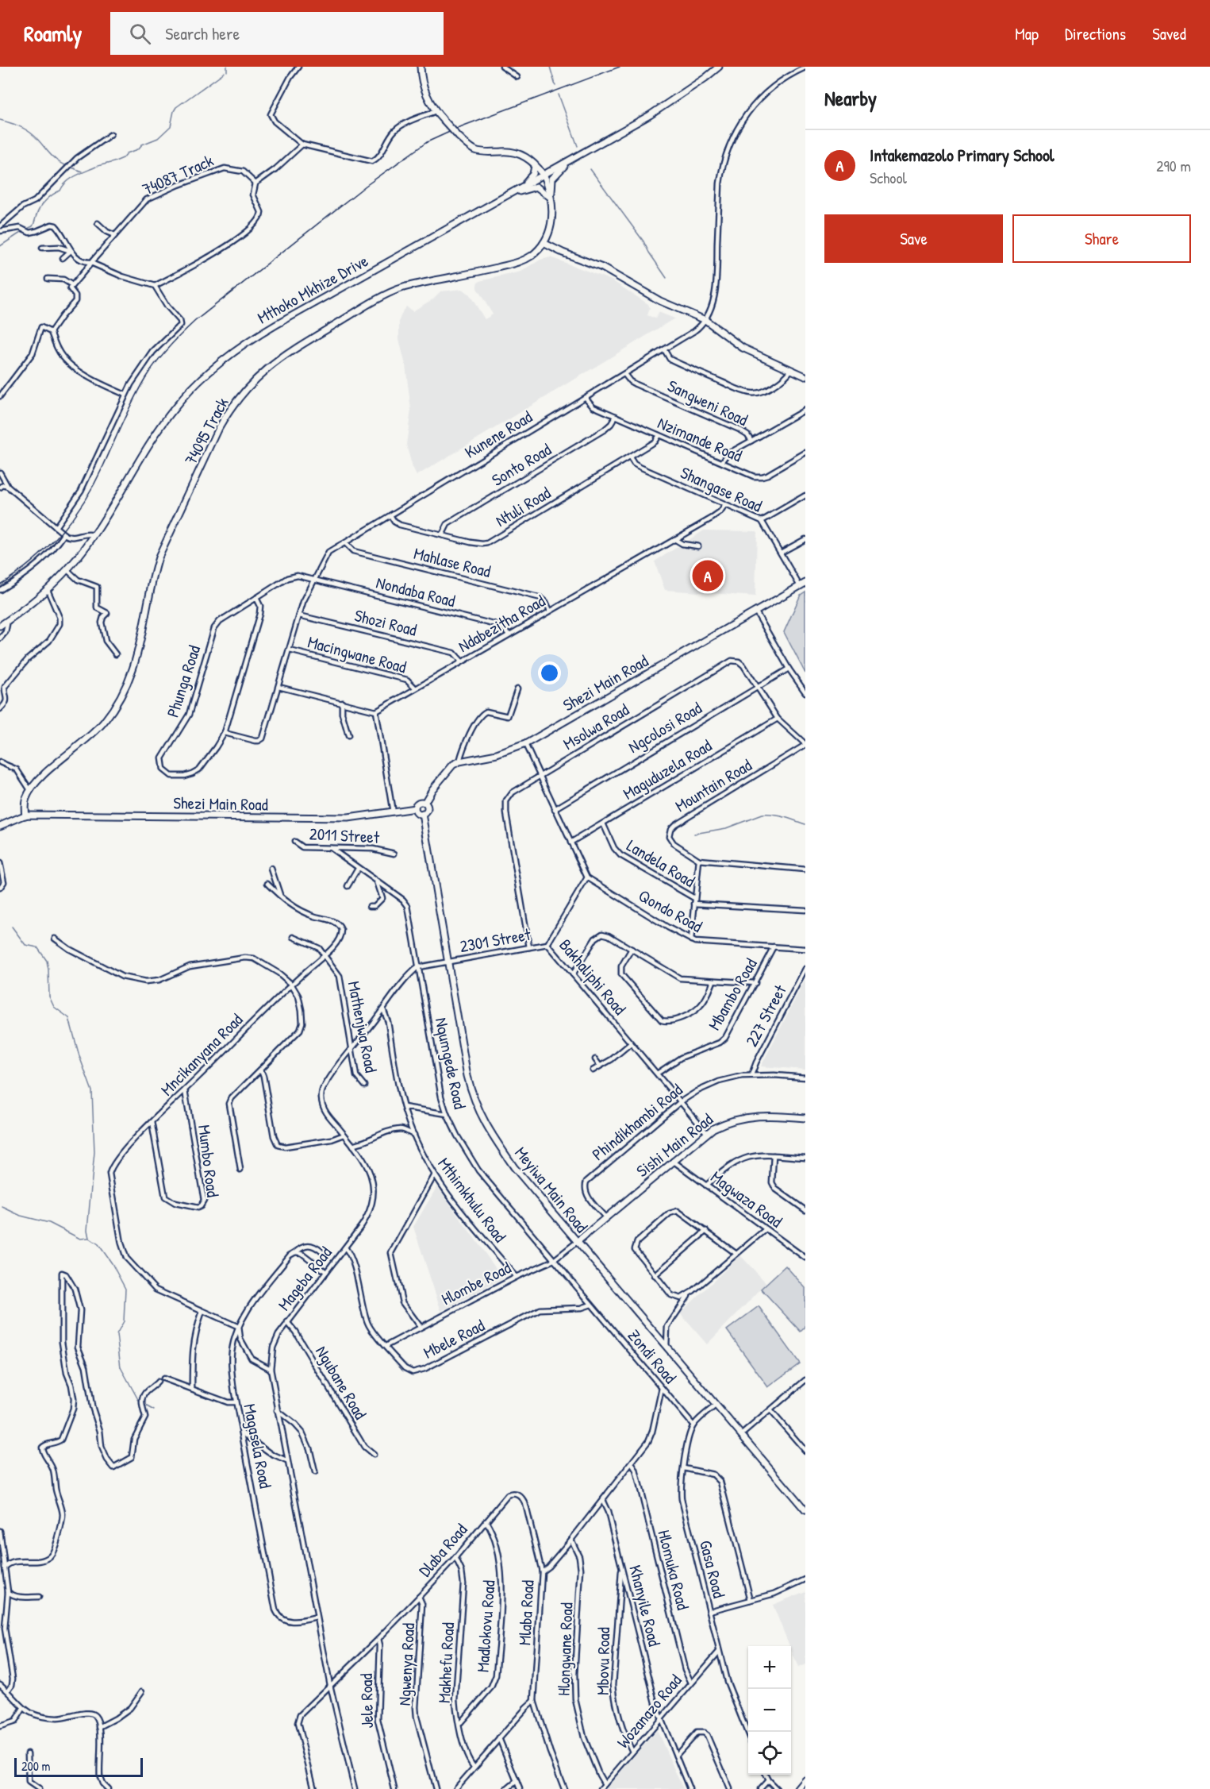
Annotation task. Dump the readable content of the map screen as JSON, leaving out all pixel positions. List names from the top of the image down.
{
  "streets": {
    "street": [
      "74087 Track",
      "Mthoko Mkhize Drive",
      "Sangweni Road",
      "74095 Track",
      "Kunene Road",
      "Nzimande Road",
      "Sonto Road",
      "Shangase Road",
      "Ntuli Road",
      "Mahlase Road",
      "Nondaba Road",
      "Shozi Road",
      "Ndabezitha Road",
      "Macingwane Road",
      "Phunga Road",
      "Shezi Main Road",
      "Msolwa Road",
      "Ngcolosi Road",
      "Maguduzela Road",
      "Mountain Road",
      "2011 Street",
      "Landela Road",
      "Qondo Road",
      "2301 Street",
      "Bakhaliphi Road",
      "Mbambo Road",
      "227 Street",
      "Mathenjwa Road",
      "Mncikanyana Road",
      "Nqumgede Road",
      "Phindikhambi Road",
      "Sishi Main Road",
      "Mumbo Road",
      "Meyiwa Main Road",
      "Magwaza Road",
      "Mthimkhulu Road",
      "Mageba Road",
      "Hlombe Road",
      "Mbele Road",
      "Zondi Road",
      "Ngubane Road",
      "Magasela Road",
      "Dlaba Road",
      "Gasa Road",
      "Hlomuka Road",
      "Khanyile Road",
      "Mlaba Road",
      "Madlokovu Road",
      "Hlongwane Road",
      "Mbovu Road",
      "Makhefu Road",
      "Ngwenya Road",
      "Jele Road",
      "Wozanazo Road"
    ]
  },
  "crossings": [
    ["Mthoko Mkhize Drive", "74095 Track"],
    ["Sangweni Road", "Kunene Road"],
    ["Kunene Road", "Nzimande Road"],
    ["Kunene Road", "Ntuli Road"],
    ["Kunene Road", "Mahlase Road"],
    ["Kunene Road", "Nondaba Road"],
    ["Kunene Road", "Shozi Road"],
    ["Kunene Road", "Macingwane Road"],
    ["Kunene Road", "Phunga Road"],
    ["Nzimande Road", "Sonto Road"],
    ["Nzimande Road", "Ntuli Road"],
    ["Sonto Road", "Ntuli Road"],
    ["Shangase Road", "Ntuli Road"],
    ["Shangase Road", "Ndabezitha Road"],
    ["Shangase Road", "Shezi Main Road"],
    ["Mahlase Road", "Ndabezitha Road"],
    ["Nondaba Road", "Ndabezitha Road"],
    ["Shozi Road", "Ndabezitha Road"],
    ["Ndabezitha Road", "Macingwane Road"],
    ["Shezi Main Road", "Meyiwa Main Road"],
    ["Msolwa Road", "Ngcolosi Road"],
    ["Msolwa Road", "Maguduzela Road"],
    ["Msolwa Road", "Mountain Road"],
    ["Msolwa Road", "2301 Street"],
    ["Maguduzela Road", "Landela Road"],
    ["2011 Street", "Nqumgede Road"],
    ["Qondo Road", "Bakhaliphi Road"],
    ["Qondo Road", "Mbambo Road"],
    ["2301 Street", "Bakhaliphi Road"],
    ["2301 Street", "Meyiwa Main Road"],
    ["Bakhaliphi Road", "Mbambo Road"],
    ["Bakhaliphi Road", "Phindikhambi Road"],
    ["Bakhaliphi Road", "Sishi Main Road"],
    ["227 Street", "Phindikhambi Road"],
    ["Mathenjwa Road", "Mncikanyana Road"],
    ["Mathenjwa Road", "Mageba Road"],
    ["Mncikanyana Road", "Mumbo Road"],
    ["Mncikanyana Road", "Magasela Road"],
    ["Nqumgede Road", "Mageba Road"],
    ["Nqumgede Road", "Hlombe Road"],
    ["Nqumgede Road", "Mbele Road"],
    ["Nqumgede Road", "Zondi Road"],
    ["Phindikhambi Road", "Sishi Main Road"],
    ["Sishi Main Road", "Meyiwa Main Road"],
    ["Sishi Main Road", "Magwaza Road"],
    ["Sishi Main Road", "Hlombe Road"],
    ["Meyiwa Main Road", "Hlombe Road"],
    ["Mthimkhulu Road", "Mageba Road"],
    ["Mthimkhulu Road", "Hlombe Road"],
    ["Mageba Road", "Mbele Road"],
    ["Mageba Road", "Ngubane Road"],
    ["Mageba Road", "Magasela Road"],
    ["Mageba Road", "Dlaba Road"],
    ["Hlombe Road", "Mbele Road"],
    ["Mbele Road", "Zondi Road"],
    ["Zondi Road", "Gasa Road"],
    ["Zondi Road", "Mlaba Road"],
    ["Dlaba Road", "Mlaba Road"],
    ["Dlaba Road", "Madlokovu Road"],
    ["Dlaba Road", "Makhefu Road"],
    ["Dlaba Road", "Ngwenya Road"],
    ["Dlaba Road", "Jele Road"],
    ["Gasa Road", "Wozanazo Road"],
    ["Hlomuka Road", "Mlaba Road"],
    ["Hlomuka Road", "Wozanazo Road"],
    ["Khanyile Road", "Mlaba Road"],
    ["Khanyile Road", "Mbovu Road"],
    ["Khanyile Road", "Wozanazo Road"],
    ["Mlaba Road", "Hlongwane Road"],
    ["Madlokovu Road", "Makhefu Road"],
    ["Hlongwane Road", "Wozanazo Road"],
    ["Mbovu Road", "Wozanazo Road"]
  ],
  "scale_bar": "200 m",
  "page": {
    "header": "Roamly",
    "search": "Search here",
    "nav": ["Map", "Directions", "Saved"],
    "heading": "Nearby",
    "list": [
      {
        "mark": "A",
        "name": "Intakemazolo Primary School",
        "note": "School",
        "value": "290 m"
      }
    ],
    "buttons": ["Save", "Share"],
    "pins": "A",
    "map_buttons": ["+", "−"],
    "scale": "200 m"
  }
}
